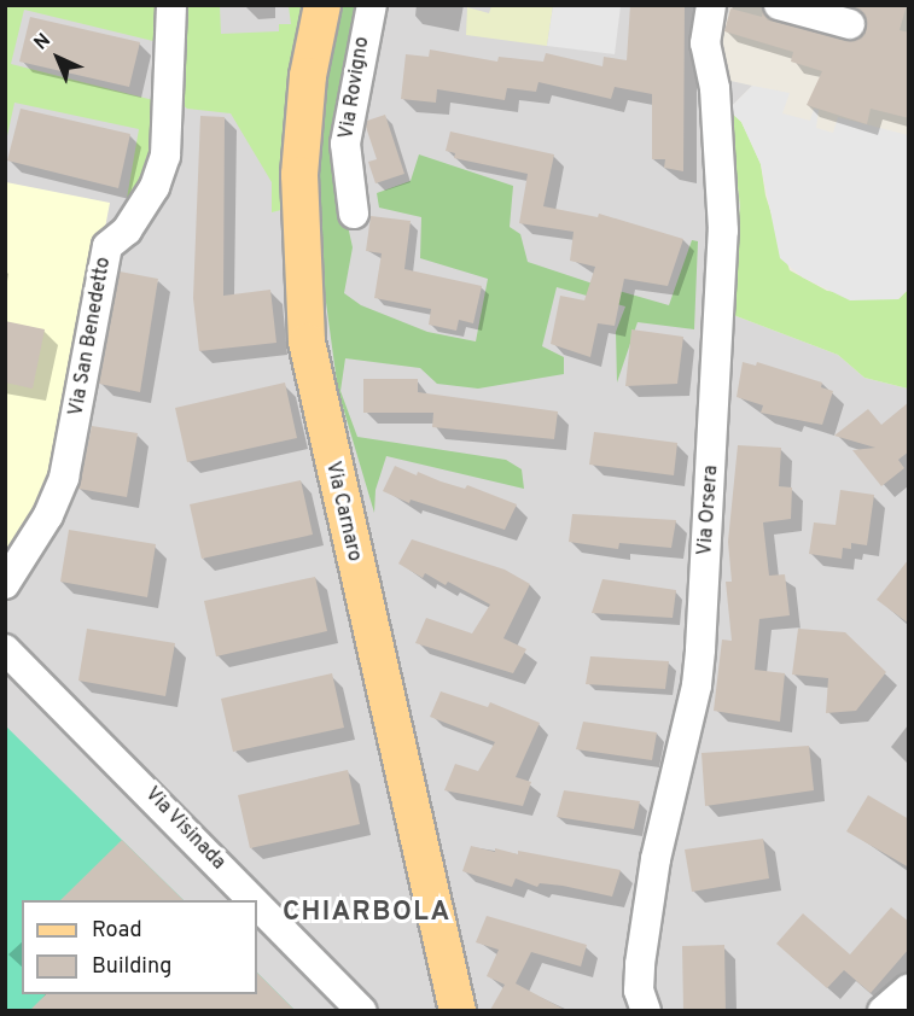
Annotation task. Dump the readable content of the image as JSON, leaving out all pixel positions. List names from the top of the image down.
{
  "streets": {
    "main road": ["Via Carnaro"],
    "street": [
      "Via Rovigno",
      "Via San Benedetto",
      "Via Orsera",
      "Via Visinada"
    ]
  },
  "districts": ["CHIARBOLA"],
  "legend": ["Road", "Building"],
  "north": "top left"
}
